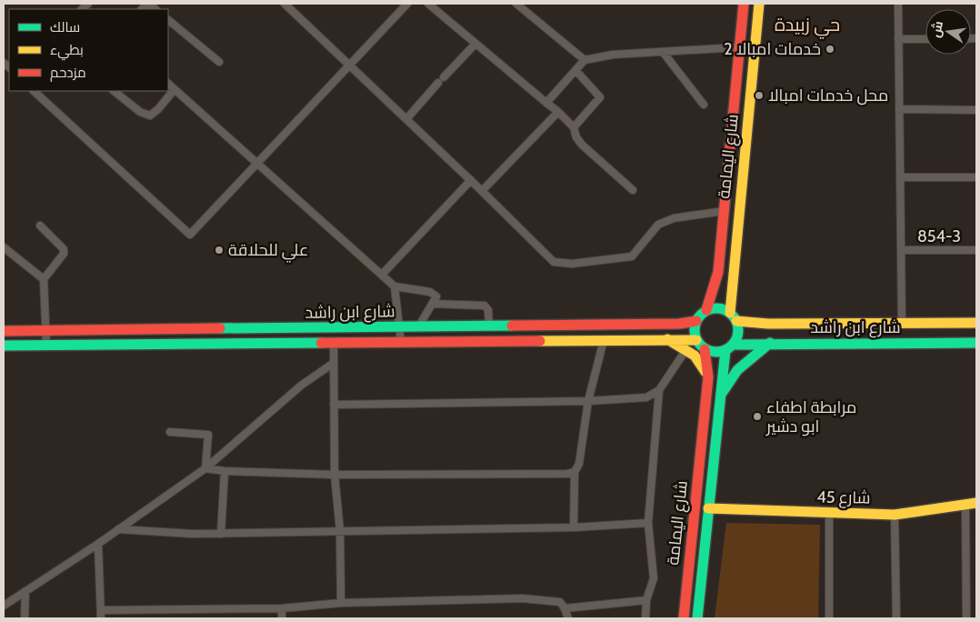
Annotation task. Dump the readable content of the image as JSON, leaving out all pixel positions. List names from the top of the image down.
{
  "streets": {
    "main road": ["شارع اليمامة", "شارع ابن راشد", "شارع 45"],
    "street": ["854-3"]
  },
  "crossings": [
    ["شارع اليمامة", "شارع ابن راشد"],
    ["شارع اليمامة", "شارع 45"]
  ],
  "districts": ["حي زبيدة"],
  "places": [
    "خدمات امبالا 2",
    "محل خدمات امبالا",
    "علي للحلاقة",
    "مرابطة اطفاء ابو دشير"
  ],
  "legend": ["سالك", "بطيء", "مزدحم"],
  "north": "left"
}
